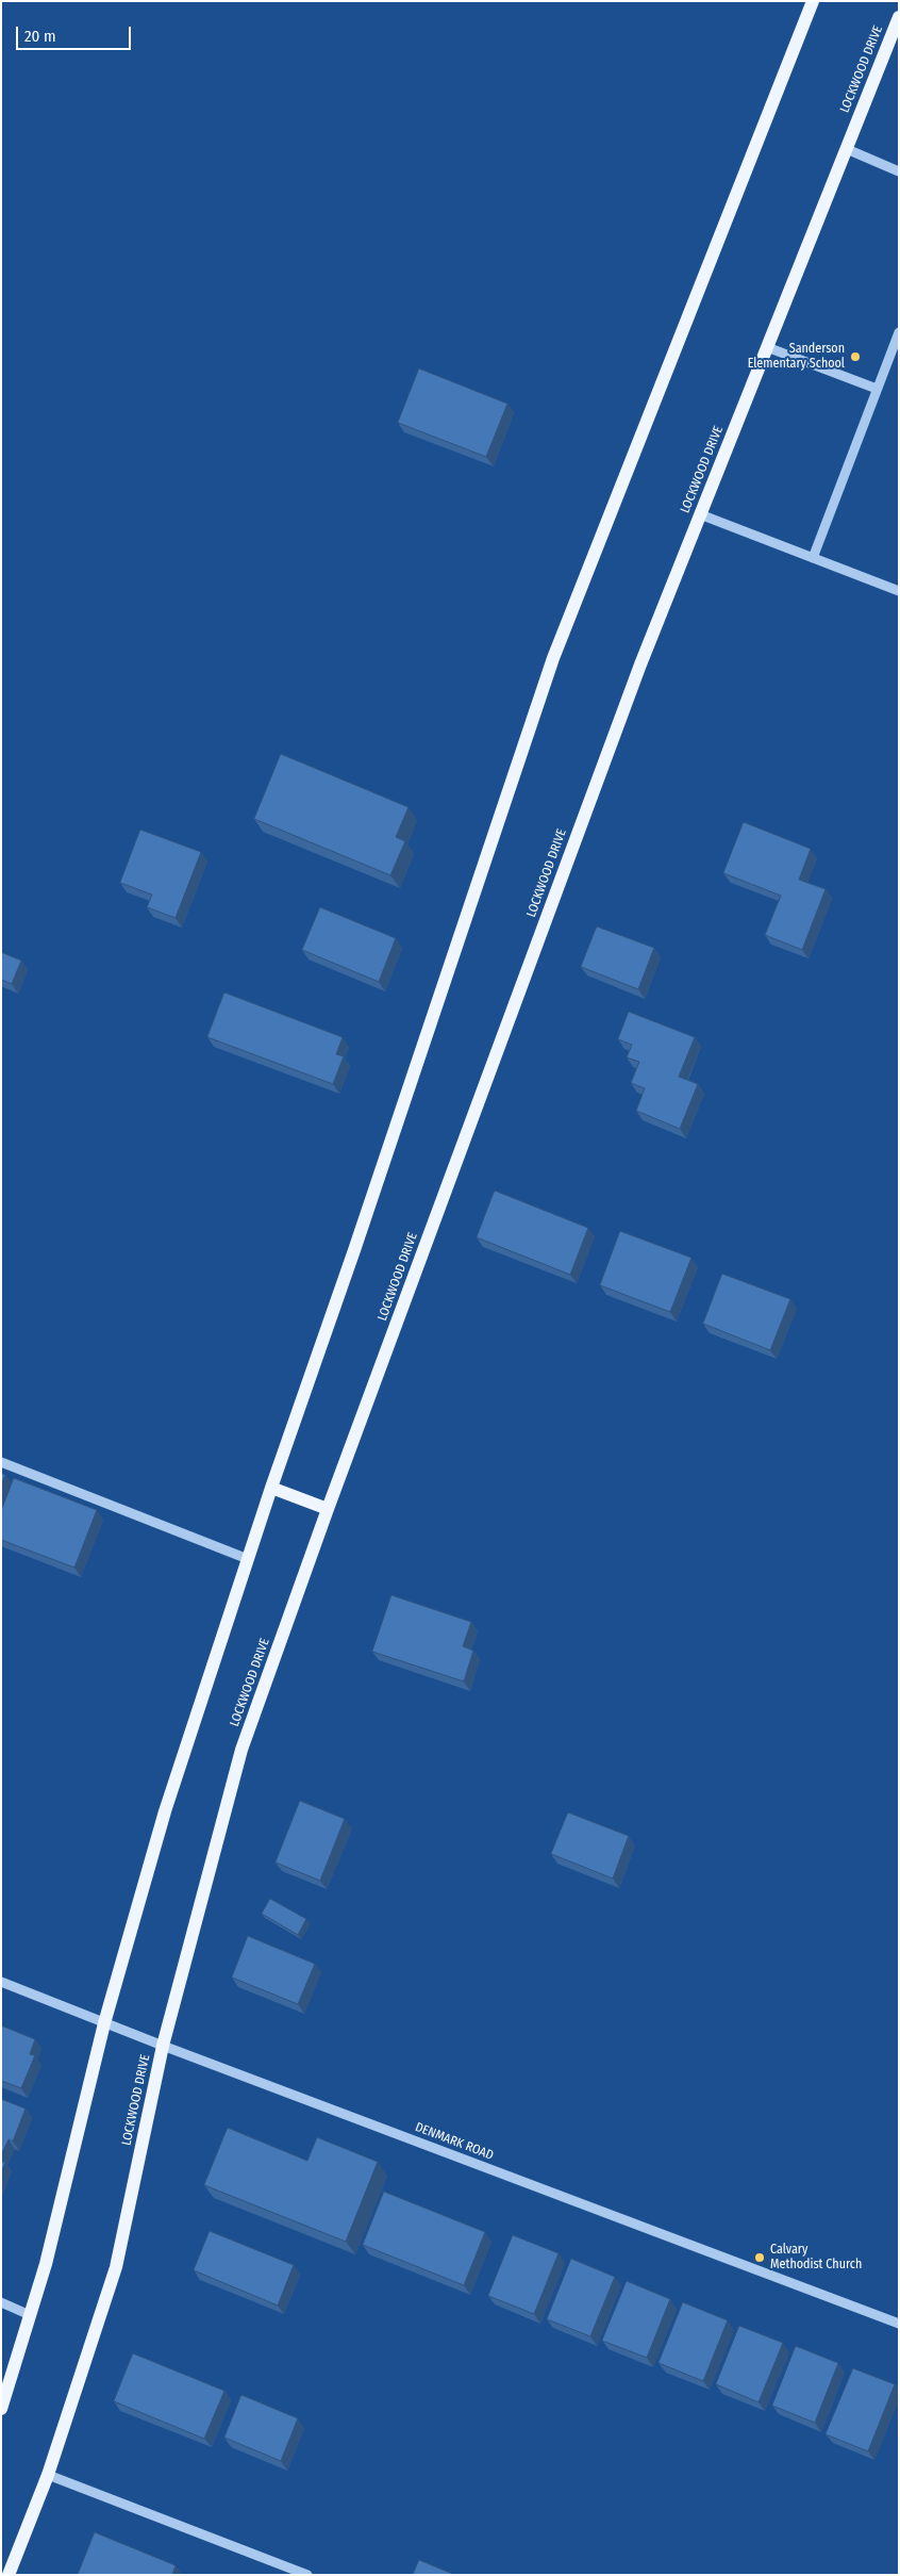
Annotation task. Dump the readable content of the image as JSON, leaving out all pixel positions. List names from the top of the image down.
{
  "streets": {
    "main road": ["LOCKWOOD DRIVE"],
    "street": ["DENMARK ROAD"]
  },
  "crossings": [
    ["LOCKWOOD DRIVE", "DENMARK ROAD"]
  ],
  "places": ["Sanderson Elementary School", "Calvary Methodist Church"],
  "scale_bar": "20 m"
}
